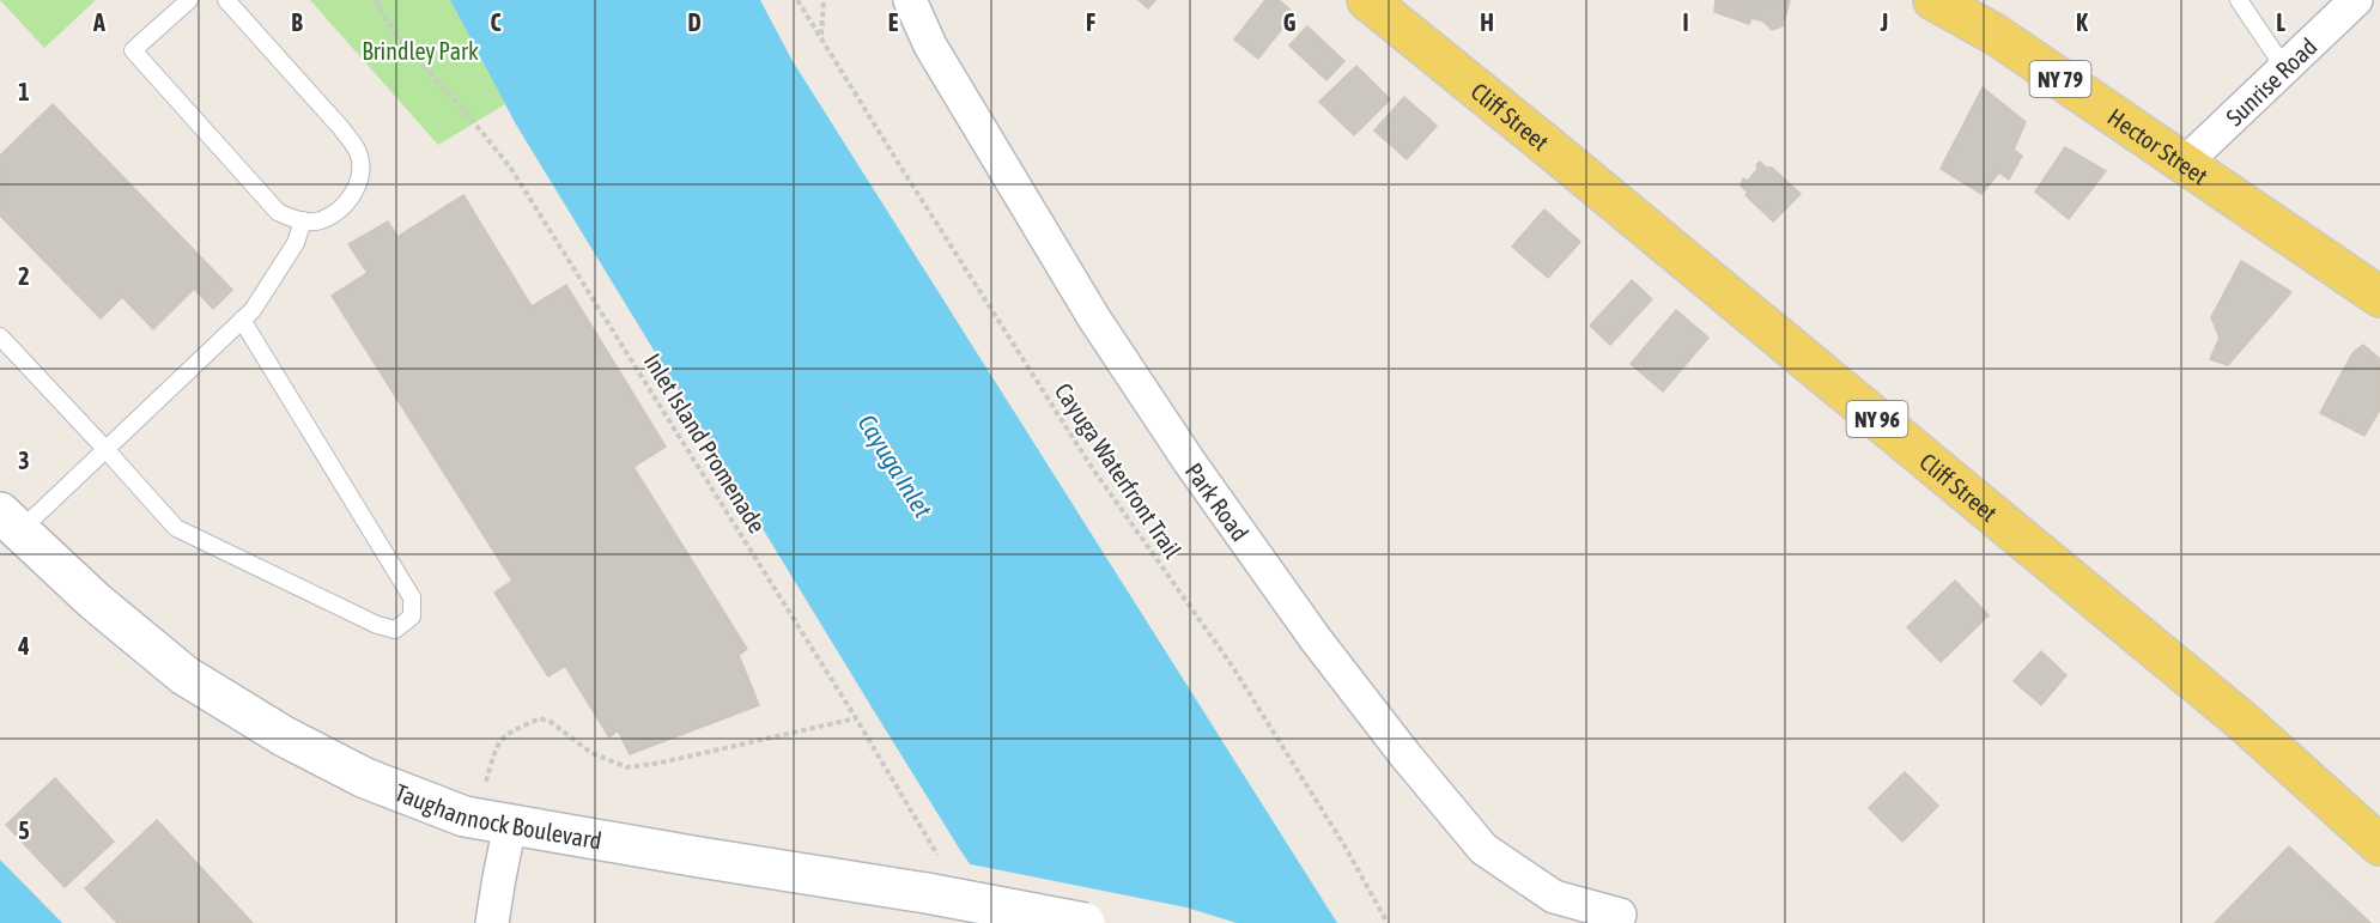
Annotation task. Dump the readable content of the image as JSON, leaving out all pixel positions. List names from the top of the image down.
{
  "streets": {
    "main road": [
      "NY 79",
      "Cliff Street",
      "Hector Street",
      "NY 96",
      "Taughannock Boulevard"
    ],
    "street": ["Sunrise Road", "Park Road"],
    "path": ["Inlet Island Promenade", "Cayuga Waterfront Trail"]
  },
  "crossings": [
    ["Sunrise Road", "Hector Street"],
    ["Inlet Island Promenade", "Taughannock Boulevard"]
  ],
  "water": ["Cayuga Inlet"],
  "parks": ["Brindley Park"],
  "grid": {
    "columns": [
      "A",
      "B",
      "C",
      "D",
      "E",
      "F",
      "G",
      "H",
      "I",
      "J",
      "K",
      "L"
    ],
    "rows": [
      "1",
      "2",
      "3",
      "4",
      "5"
    ]
  }
}
